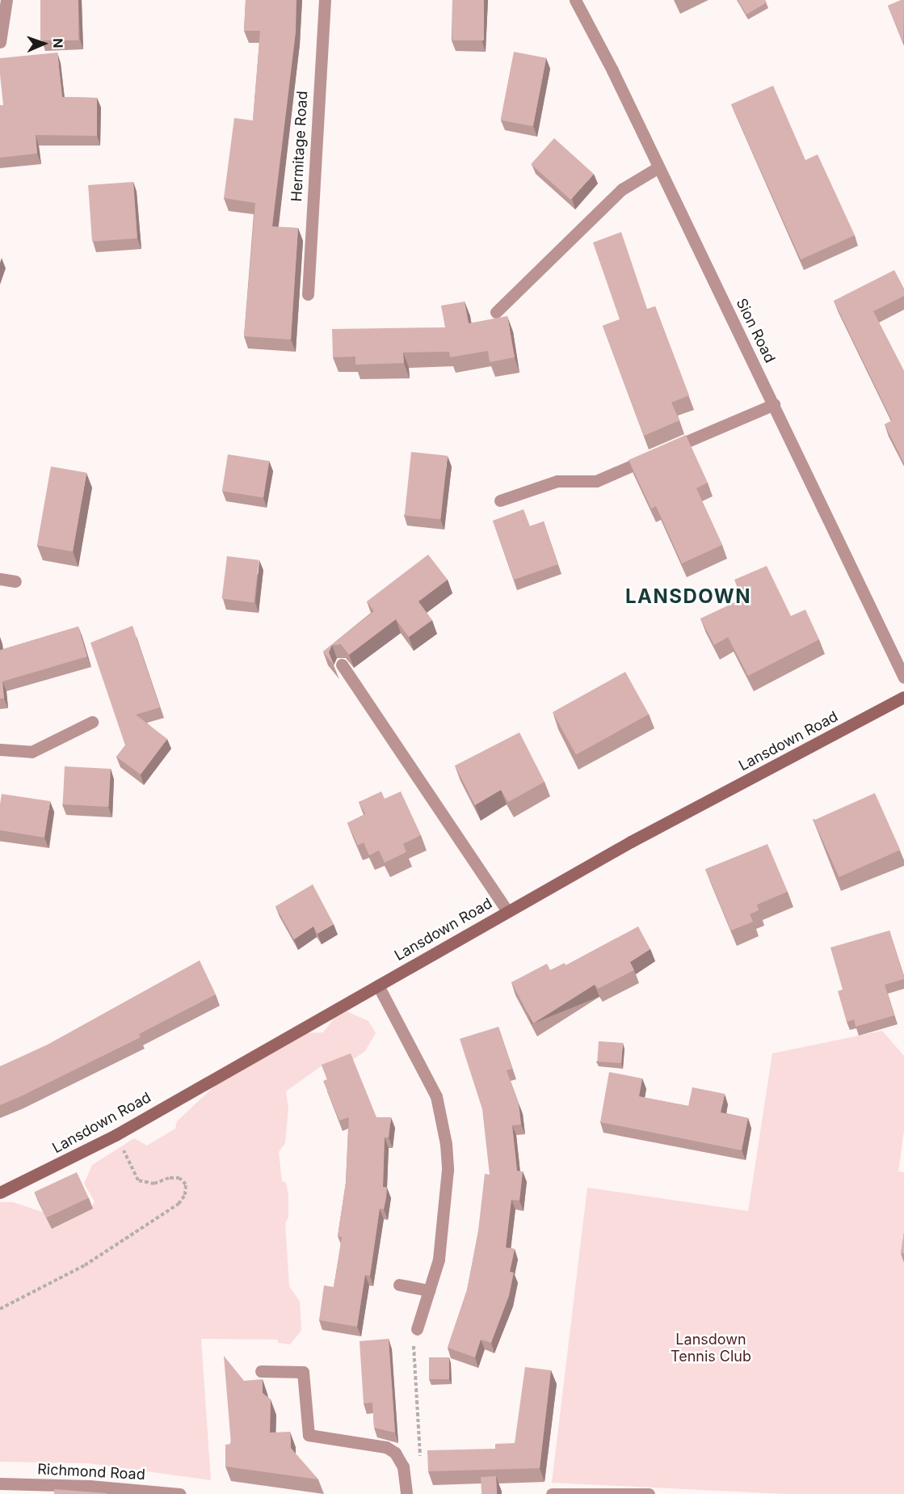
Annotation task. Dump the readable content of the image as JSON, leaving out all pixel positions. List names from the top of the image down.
{
  "streets": {
    "street": [
      "Hermitage Road",
      "Sion Road",
      "Lansdown Road",
      "Richmond Road"
    ]
  },
  "districts": ["LANSDOWN"],
  "parks": ["Lansdown Tennis Club"],
  "north": "right"
}
